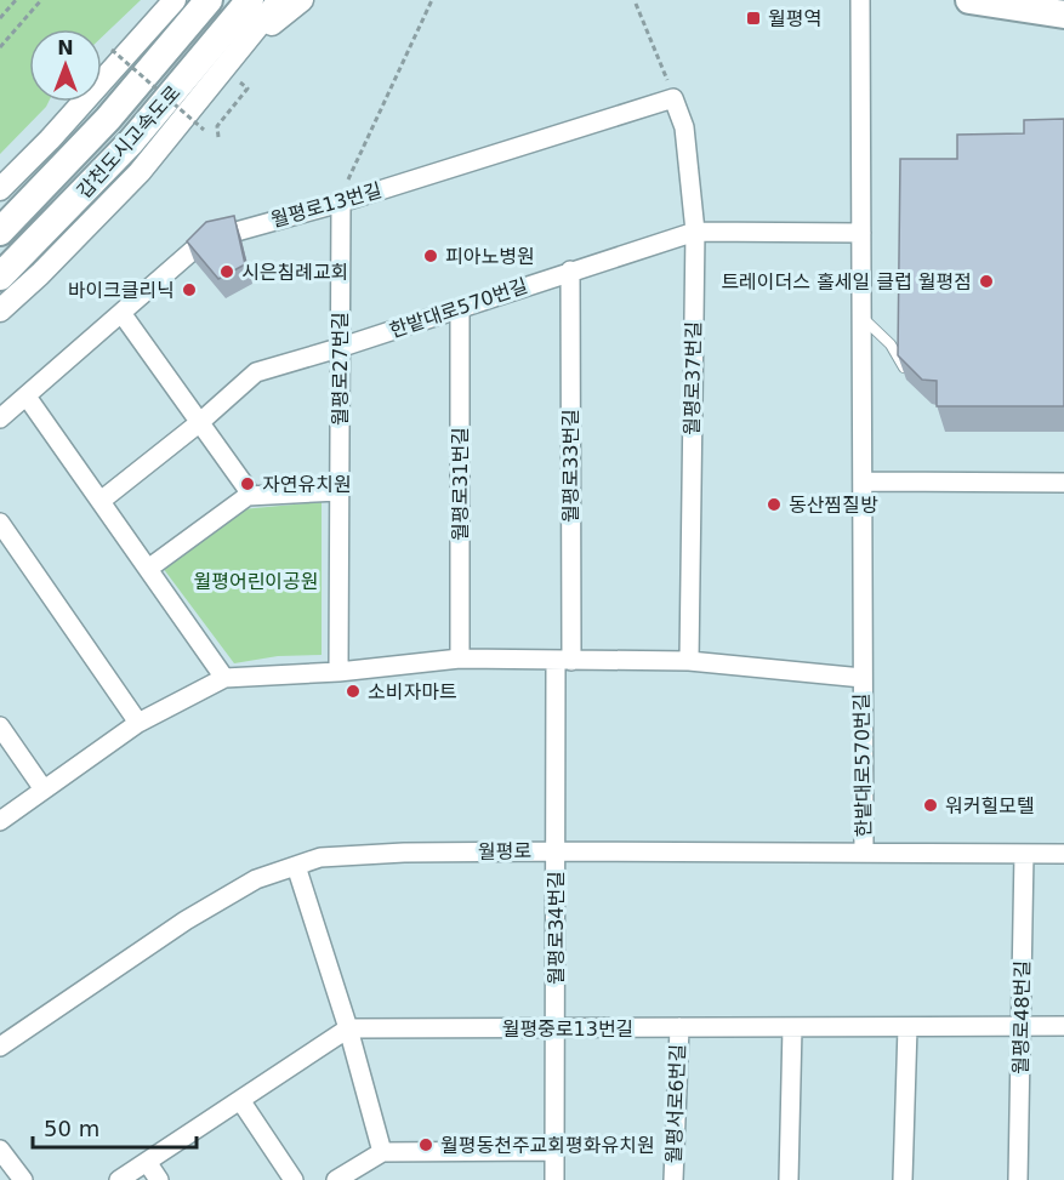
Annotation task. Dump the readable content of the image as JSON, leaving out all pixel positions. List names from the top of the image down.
{
  "streets": {
    "main road": ["갑천도시고속도로"],
    "street": [
      "월평로13번길",
      "한밭대로570번길",
      "월평로27번길",
      "월평로37번길",
      "월평로33번길",
      "월평로31번길",
      "월평로",
      "월평로34번길",
      "월평로48번길",
      "월평중로13번길",
      "월평서로6번길"
    ]
  },
  "crossings": [
    ["월평로13번길", "월평로27번길"],
    ["월평로13번길", "월평로37번길"],
    ["한밭대로570번길", "월평로27번길"],
    ["한밭대로570번길", "월평로37번길"],
    ["한밭대로570번길", "월평로33번길"],
    ["한밭대로570번길", "월평로31번길"],
    ["한밭대로570번길", "월평로"],
    ["월평로33번길", "월평로"],
    ["월평로33번길", "월평로34번길"],
    ["월평로", "월평로34번길"],
    ["월평로", "월평로48번길"],
    ["월평로34번길", "월평중로13번길"],
    ["월평로48번길", "월평중로13번길"],
    ["월평중로13번길", "월평서로6번길"]
  ],
  "parks": ["월평어린이공원"],
  "places": {
    "transit": ["월평역"],
    "other": [
      "피아노병원",
      "시은침례교회",
      "트레이더스 홀세일 클럽 월평점",
      "바이크클리닉",
      "자연유치원",
      "동산찜질방",
      "소비자마트",
      "워커힐모텔",
      "월평동천주교회평화유치원"
    ]
  },
  "scale_bar": "50 m",
  "north": "top"
}
